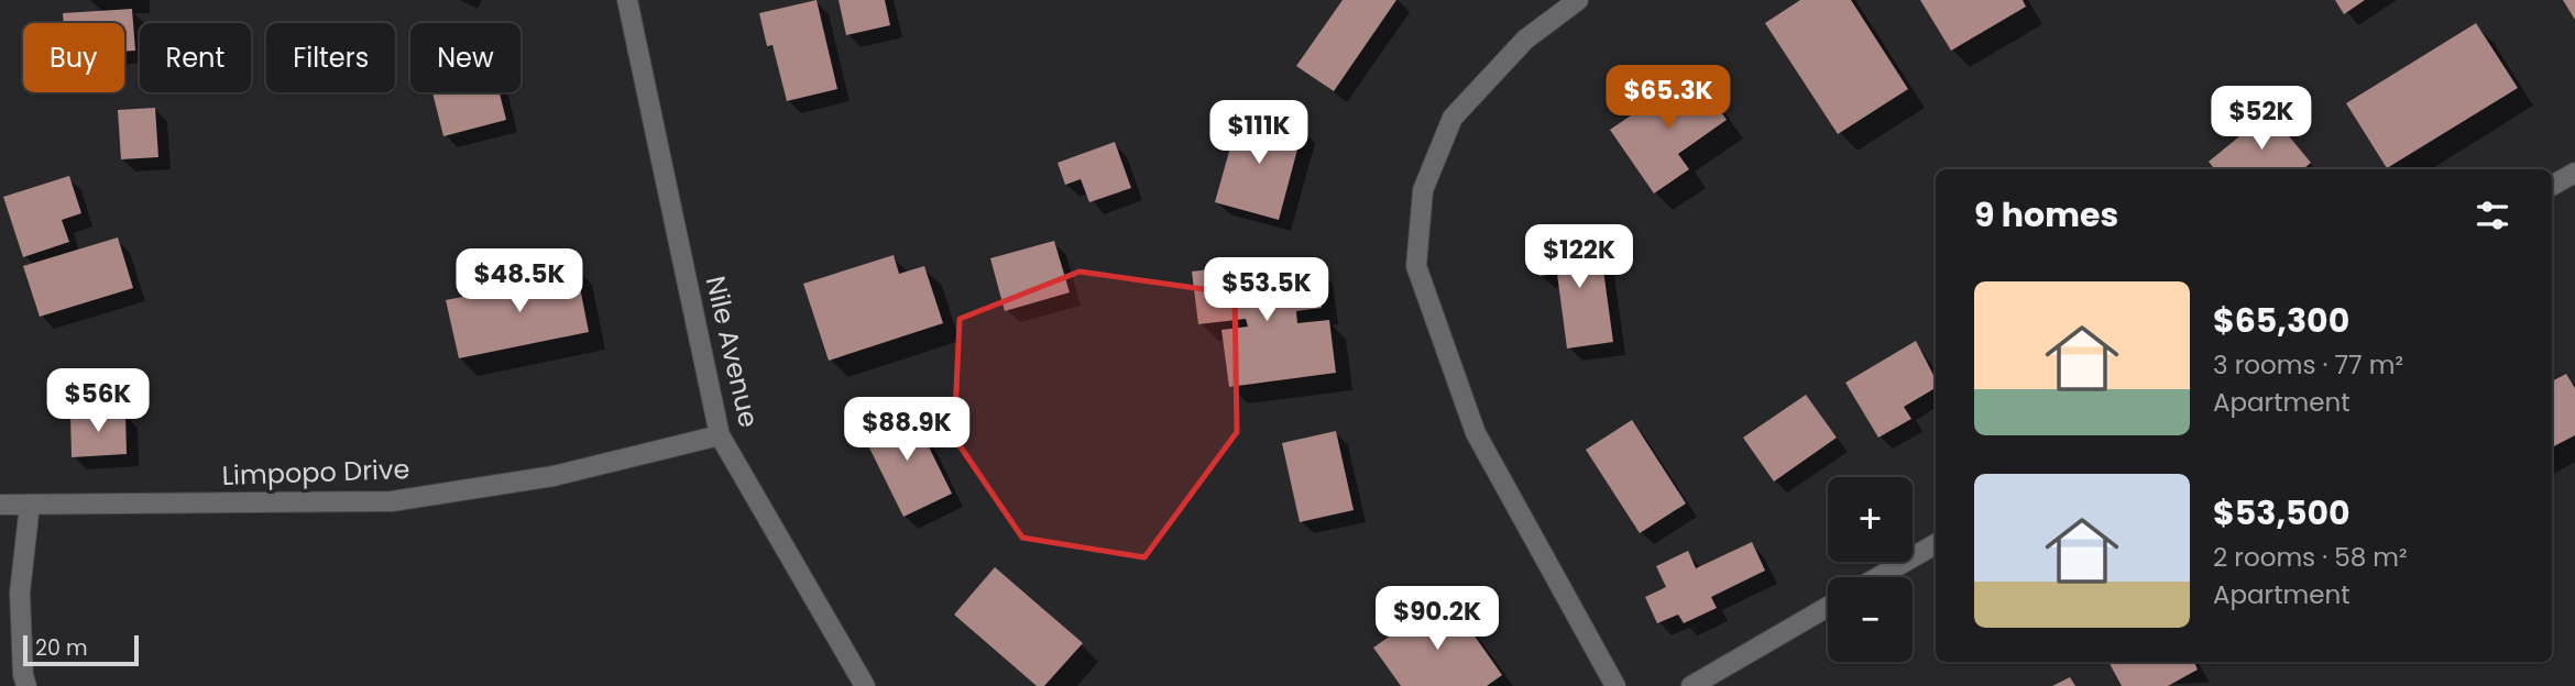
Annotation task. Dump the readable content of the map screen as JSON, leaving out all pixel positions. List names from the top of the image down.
{
  "streets": {
    "street": ["Nile Avenue", "Limpopo Drive"]
  },
  "crossings": [
    ["Nile Avenue", "Limpopo Drive"]
  ],
  "scale_bar": "20 m",
  "page": {
    "chip": [
      "Buy",
      "Rent",
      "Filters",
      "New"
    ],
    "price": [
      "$65.3K",
      "$52K",
      "$111K",
      "$122K",
      "$48.5K",
      "$53.5K",
      "$56K",
      "$88.9K",
      "$90.2K"
    ],
    "heading": "9 homes",
    "list": [
      {
        "name": "$65,300",
        "note": "3 rooms · 77 m² · Apartment"
      },
      {
        "name": "$53,500",
        "note": "2 rooms · 58 m² · Apartment"
      }
    ],
    "map_buttons": ["+", "−"],
    "scale": "20 m"
  }
}
